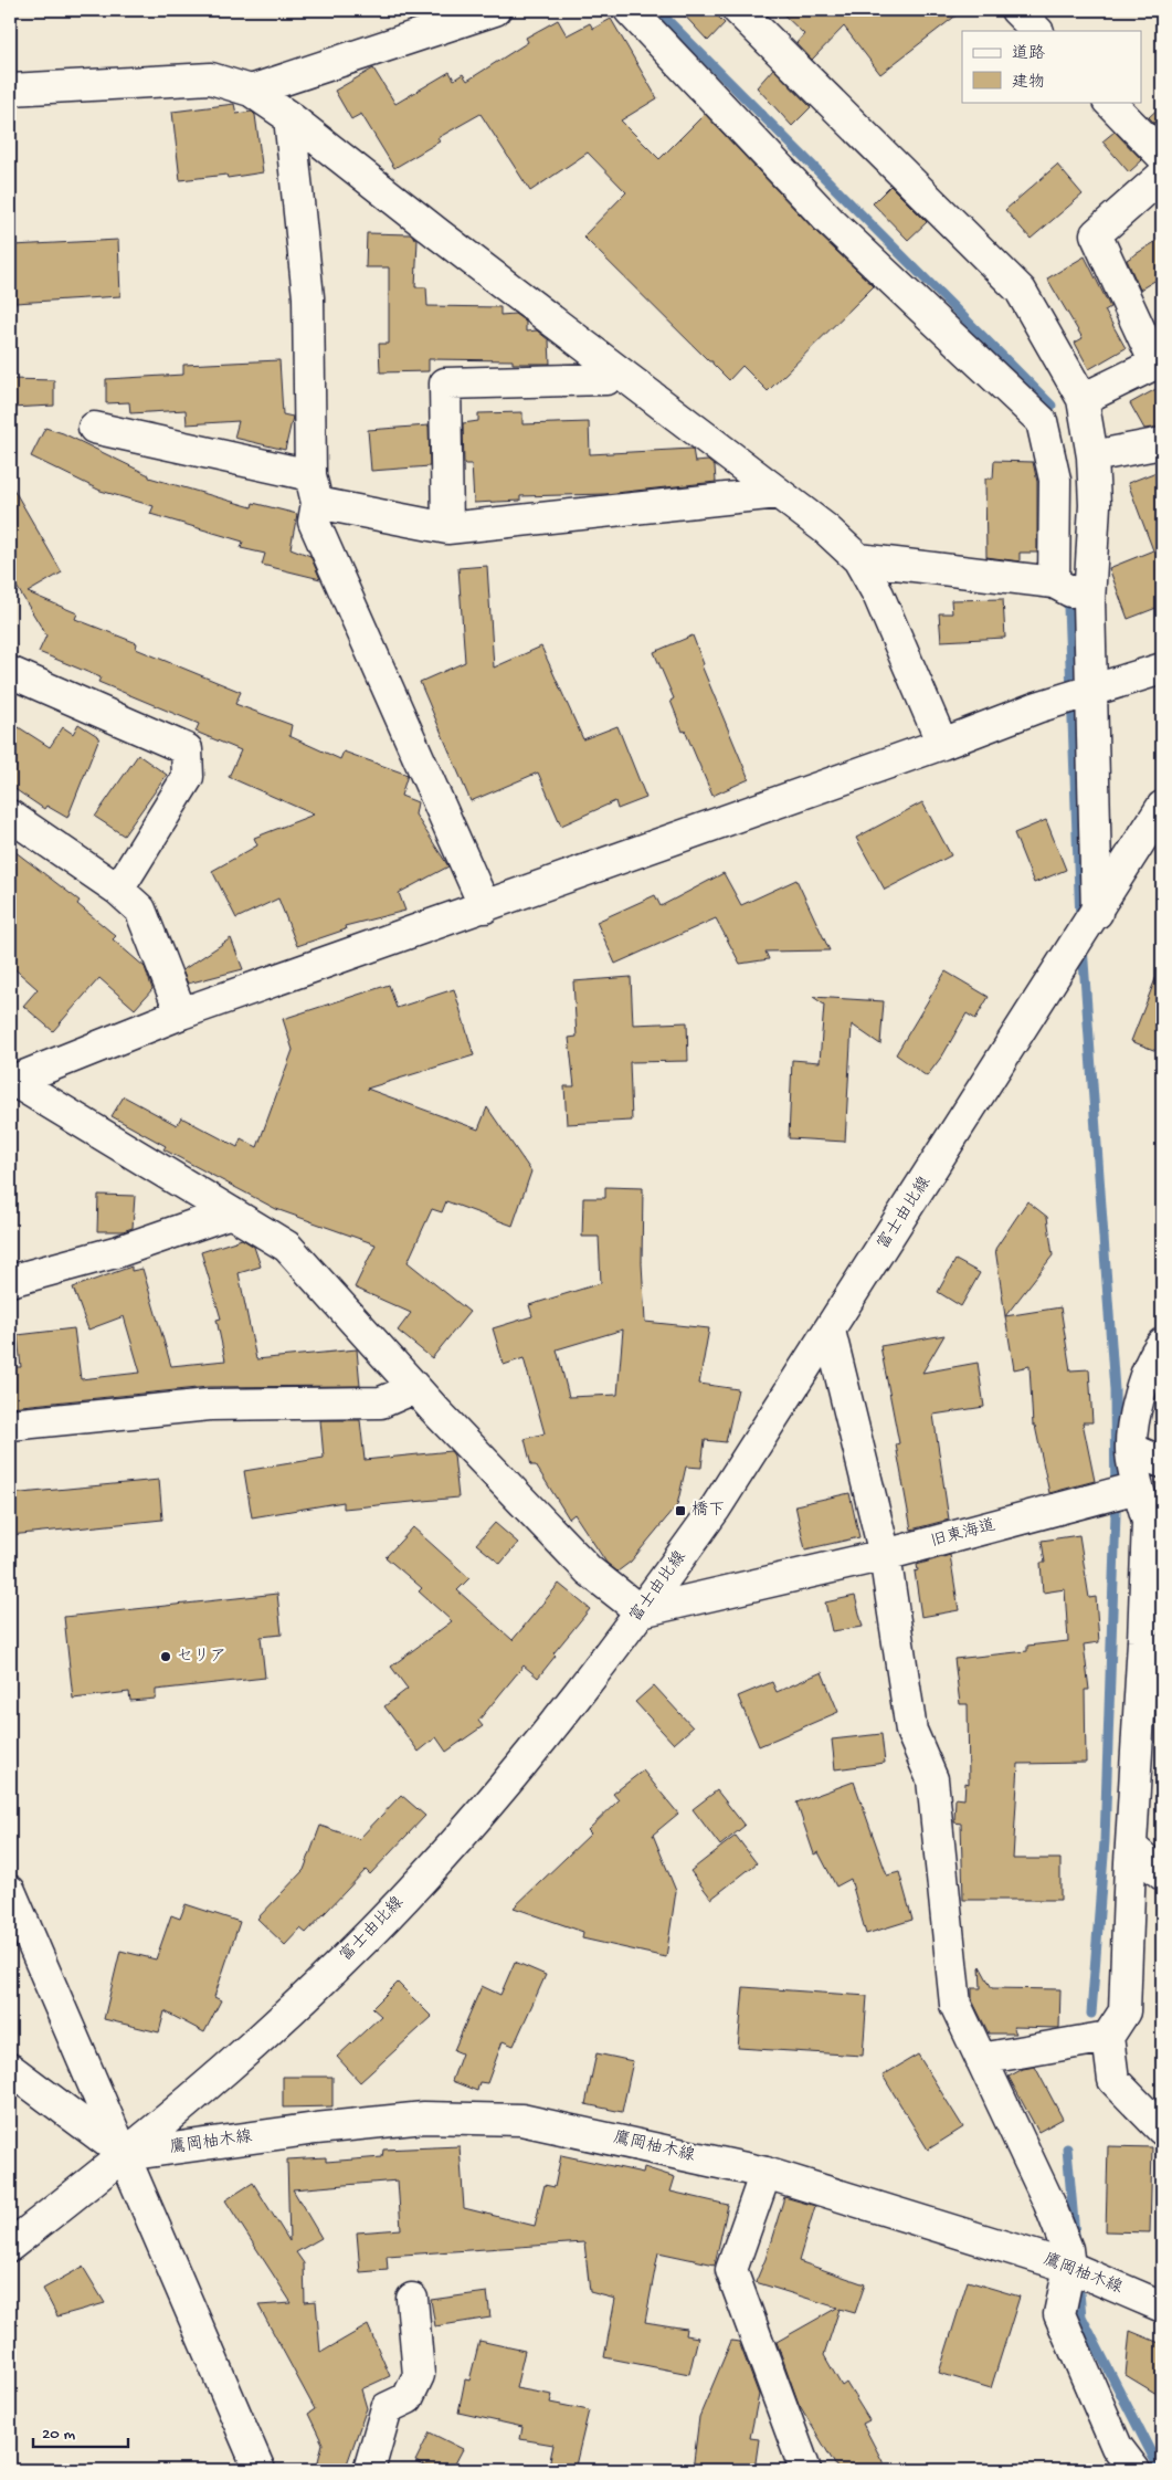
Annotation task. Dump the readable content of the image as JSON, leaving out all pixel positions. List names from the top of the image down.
{
  "streets": {
    "street": ["富士由比線", "旧東海道", "鷹岡柚木線"]
  },
  "crossings": [
    ["富士由比線", "旧東海道"],
    ["富士由比線", "鷹岡柚木線"]
  ],
  "places": {
    "transit": ["橋下"],
    "other": ["セリア"]
  },
  "legend": ["道路", "建物"],
  "scale_bar": "20 m"
}
